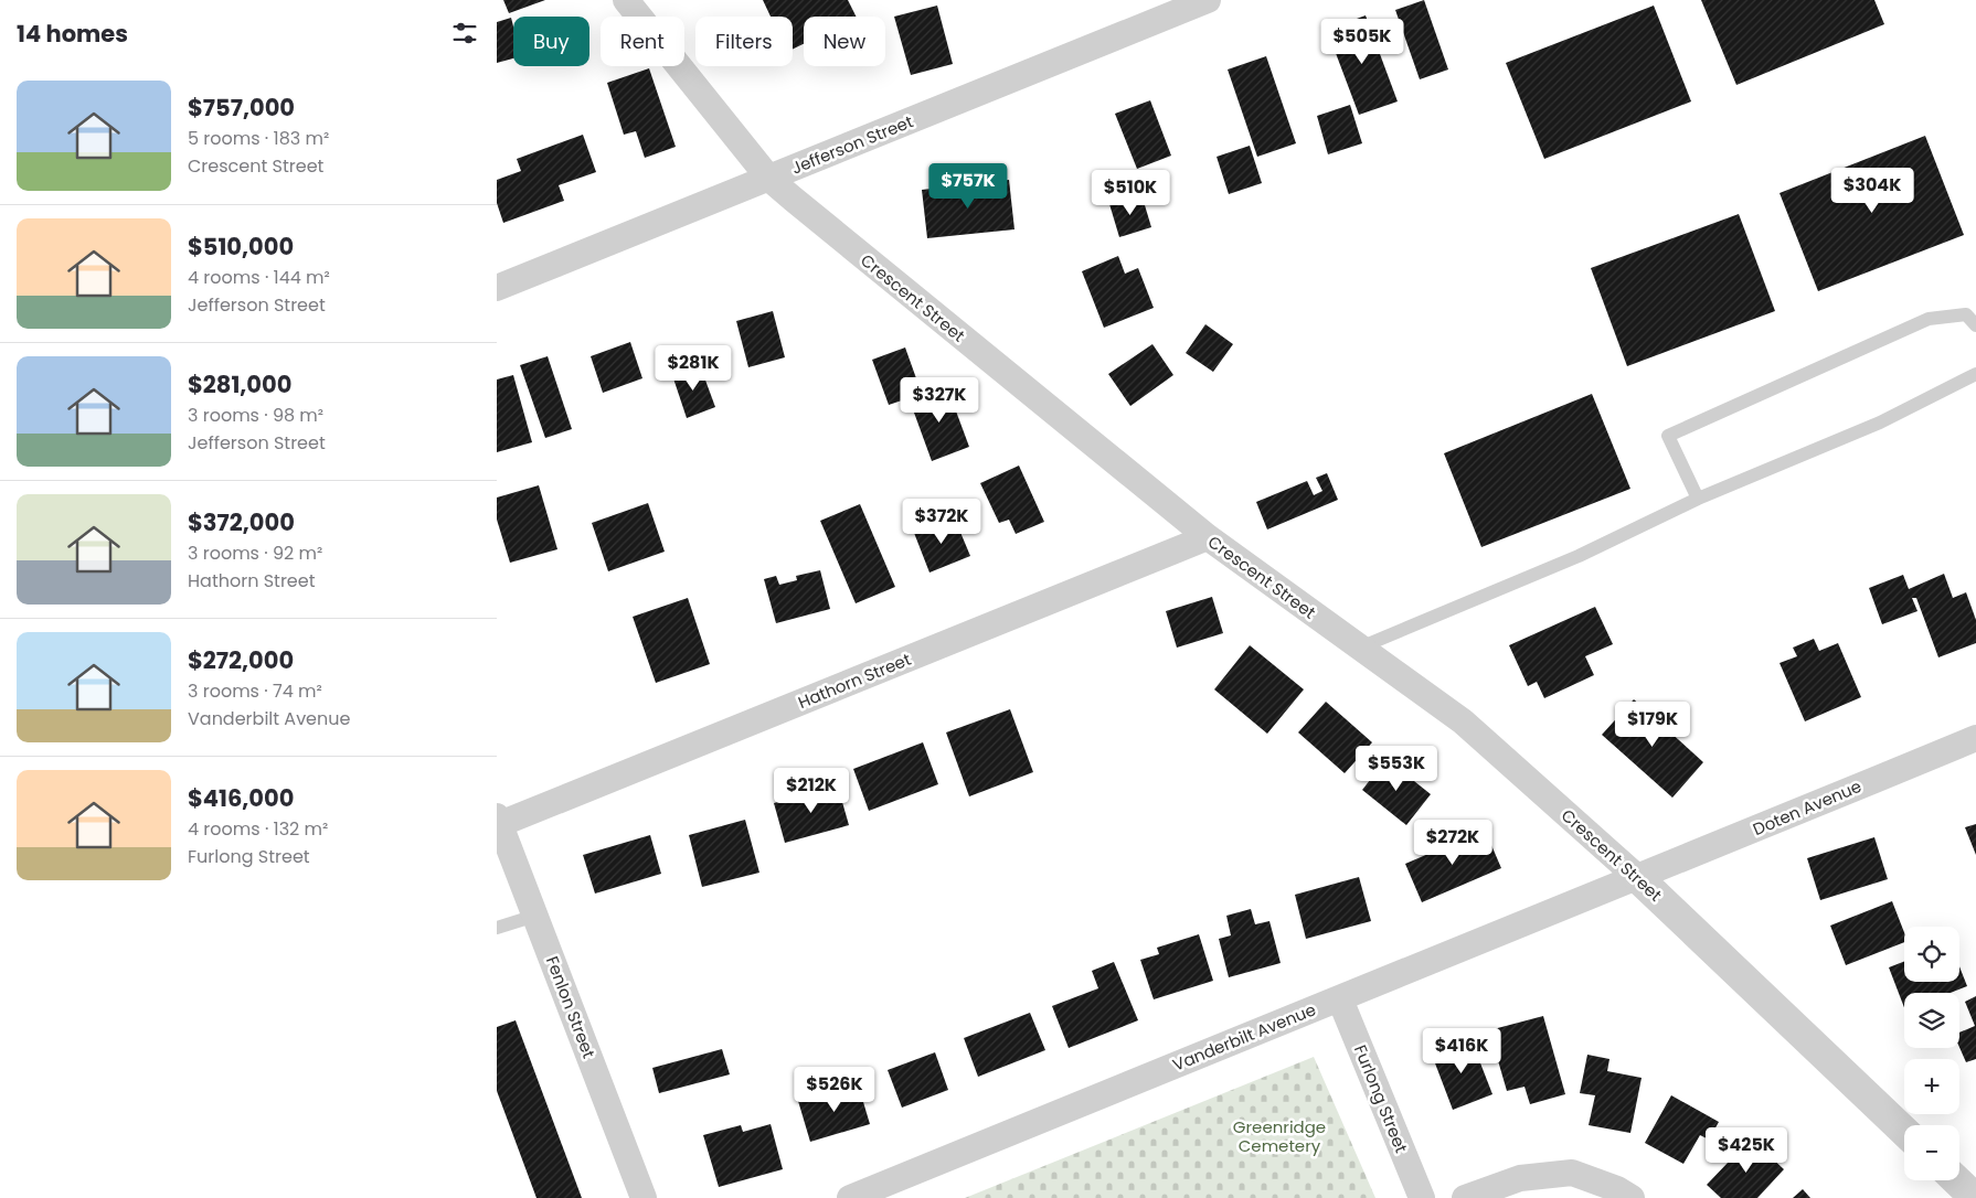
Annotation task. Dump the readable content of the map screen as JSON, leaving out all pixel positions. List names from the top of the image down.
{
  "streets": {
    "street": [
      "Jefferson Street",
      "Crescent Street",
      "Hathorn Street",
      "Doten Avenue",
      "Fenlon Street",
      "Vanderbilt Avenue",
      "Furlong Street"
    ]
  },
  "crossings": [
    ["Jefferson Street", "Crescent Street"],
    ["Crescent Street", "Hathorn Street"],
    ["Crescent Street", "Doten Avenue"],
    ["Crescent Street", "Vanderbilt Avenue"],
    ["Hathorn Street", "Fenlon Street"],
    ["Doten Avenue", "Vanderbilt Avenue"],
    ["Vanderbilt Avenue", "Furlong Street"]
  ],
  "parks": ["Greenridge Cemetery"],
  "page": {
    "heading": "14 homes",
    "chip": [
      "Buy",
      "Rent",
      "Filters",
      "New"
    ],
    "price": [
      "$505K",
      "$757K",
      "$304K",
      "$510K",
      "$281K",
      "$327K",
      "$372K",
      "$179K",
      "$553K",
      "$212K",
      "$272K",
      "$416K",
      "$526K",
      "$425K"
    ],
    "list": [
      {
        "name": "$757,000",
        "note": "5 rooms · 183 m² · Crescent Street"
      },
      {
        "name": "$510,000",
        "note": "4 rooms · 144 m² · Jefferson Street"
      },
      {
        "name": "$281,000",
        "note": "3 rooms · 98 m² · Jefferson Street"
      },
      {
        "name": "$372,000",
        "note": "3 rooms · 92 m² · Hathorn Street"
      },
      {
        "name": "$272,000",
        "note": "3 rooms · 74 m² · Vanderbilt Avenue"
      },
      {
        "name": "$416,000",
        "note": "4 rooms · 132 m² · Furlong Street"
      }
    ],
    "map_buttons": ["+", "−"]
  }
}
